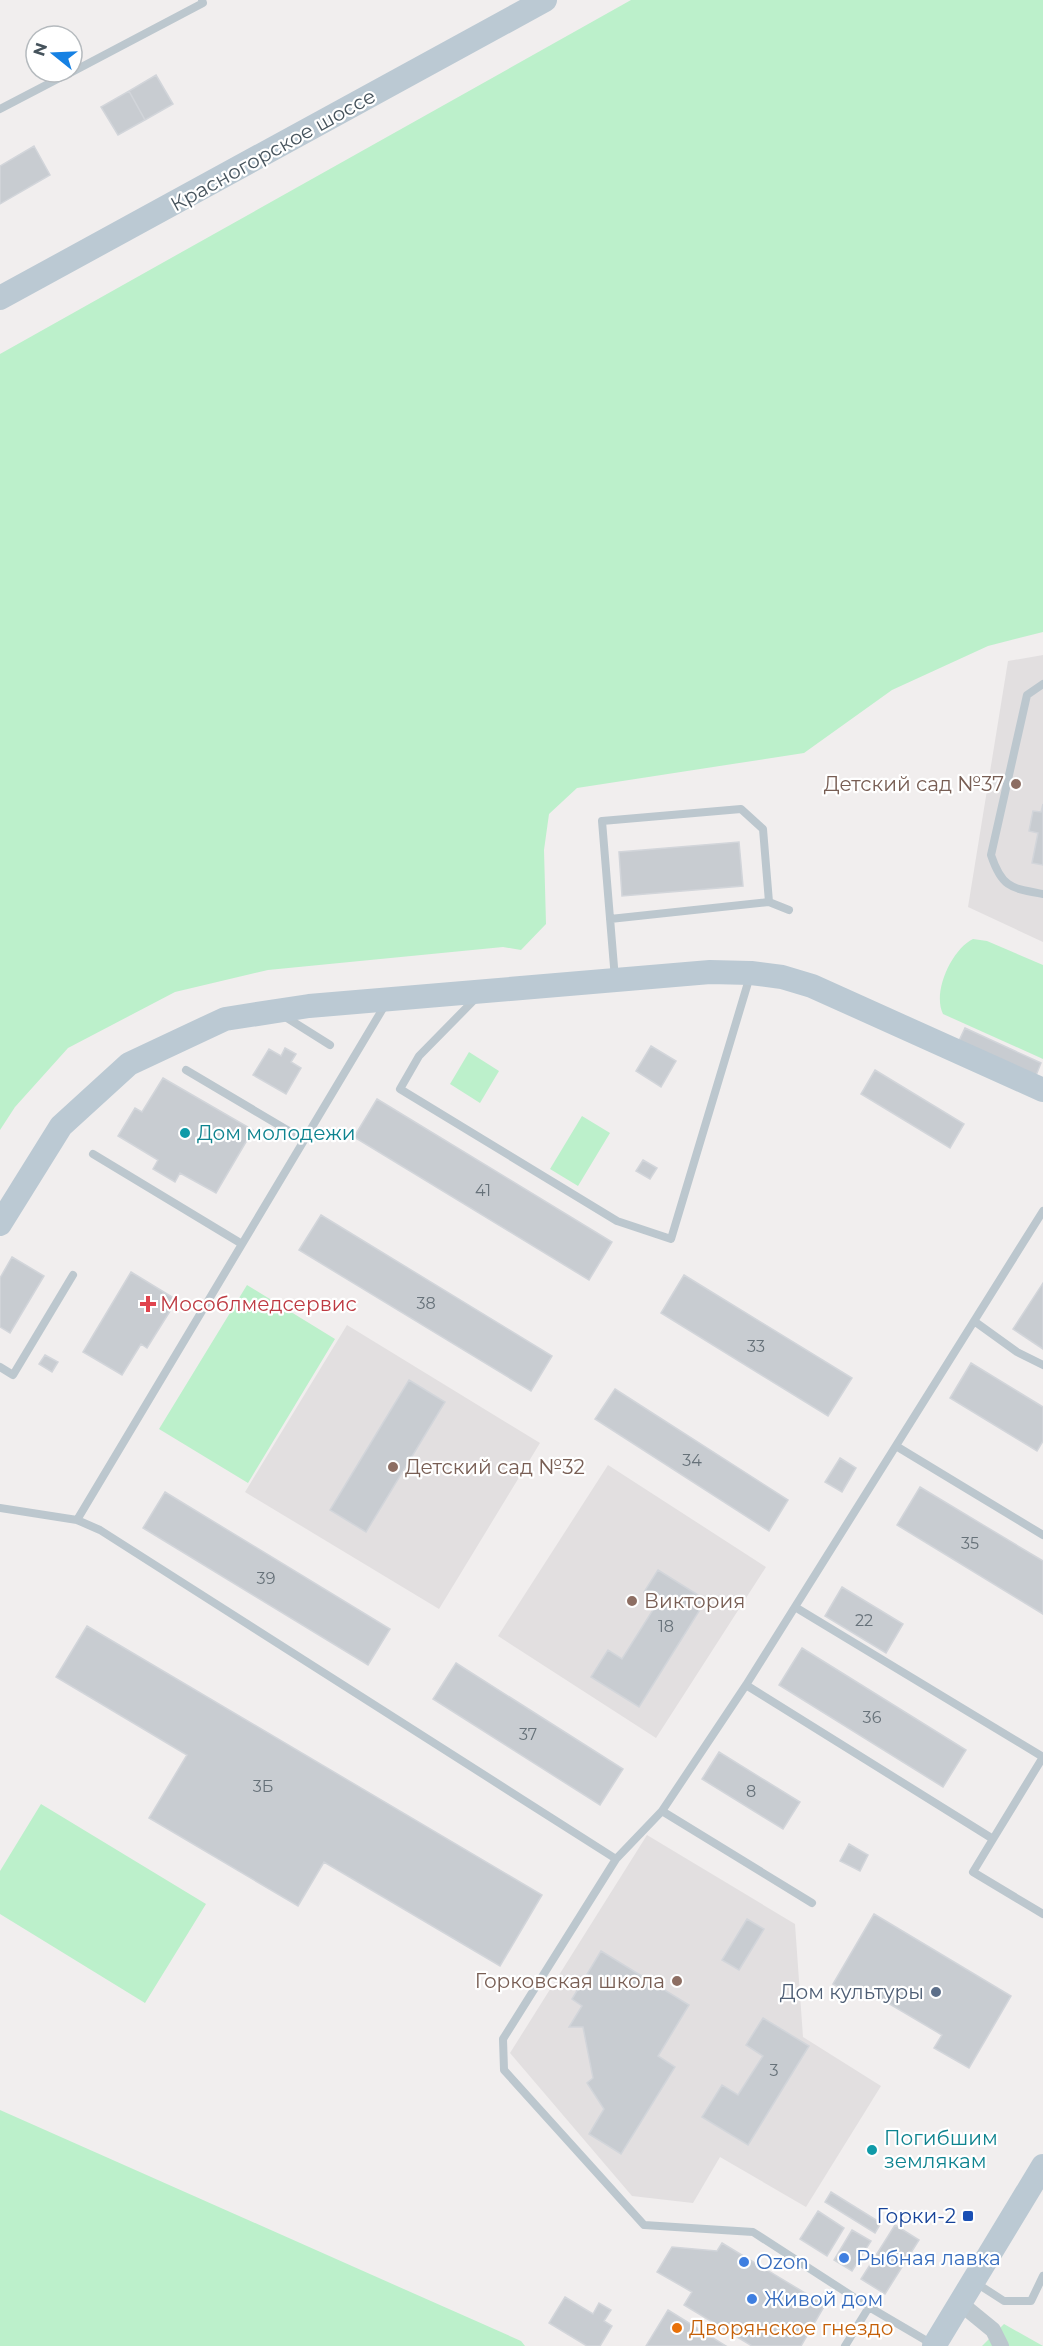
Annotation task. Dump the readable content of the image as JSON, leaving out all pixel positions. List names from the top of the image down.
{
  "streets": {
    "street": ["Красногорское шоссе"]
  },
  "places": {
    "other": [
      "Детский сад №37",
      "Дом молодежи",
      "Детский сад №32",
      "Виктория",
      "Горковская школа",
      "Дом культуры",
      "Погибшим землякам",
      "Рыбная лавка",
      "Ozon",
      "Живой дом",
      "Дворянское гнездо"
    ],
    "health": ["Мособлмедсервис"],
    "transit": ["Горки-2"]
  },
  "house_numbers": [
    "41",
    "38",
    "33",
    "34",
    "35",
    "39",
    "22",
    "18",
    "36",
    "37",
    "3Б",
    "8",
    "3"
  ],
  "north": "left"
}
